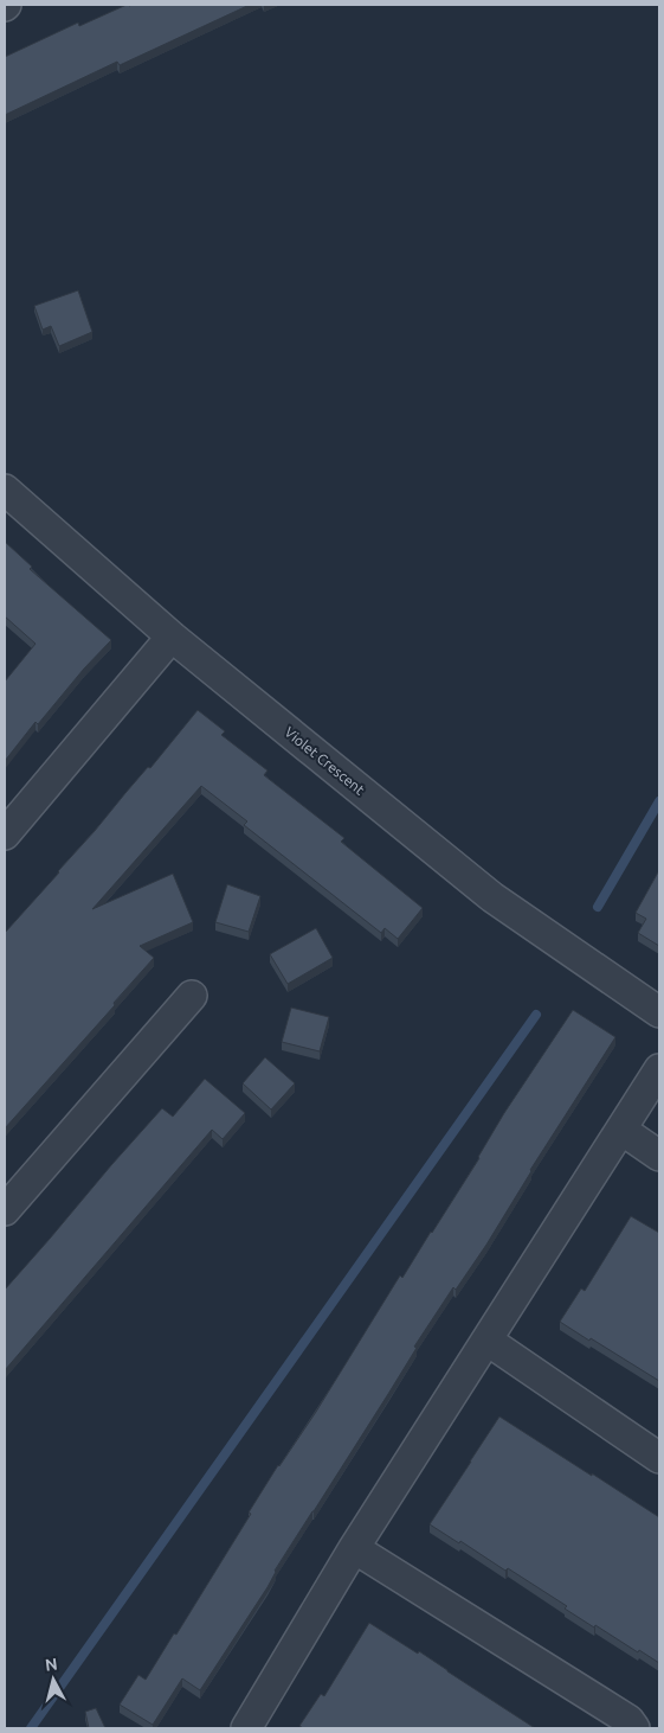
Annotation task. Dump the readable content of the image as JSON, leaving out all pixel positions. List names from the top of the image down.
{
  "streets": {
    "street": ["Violet Crescent"]
  },
  "north": "top"
}
